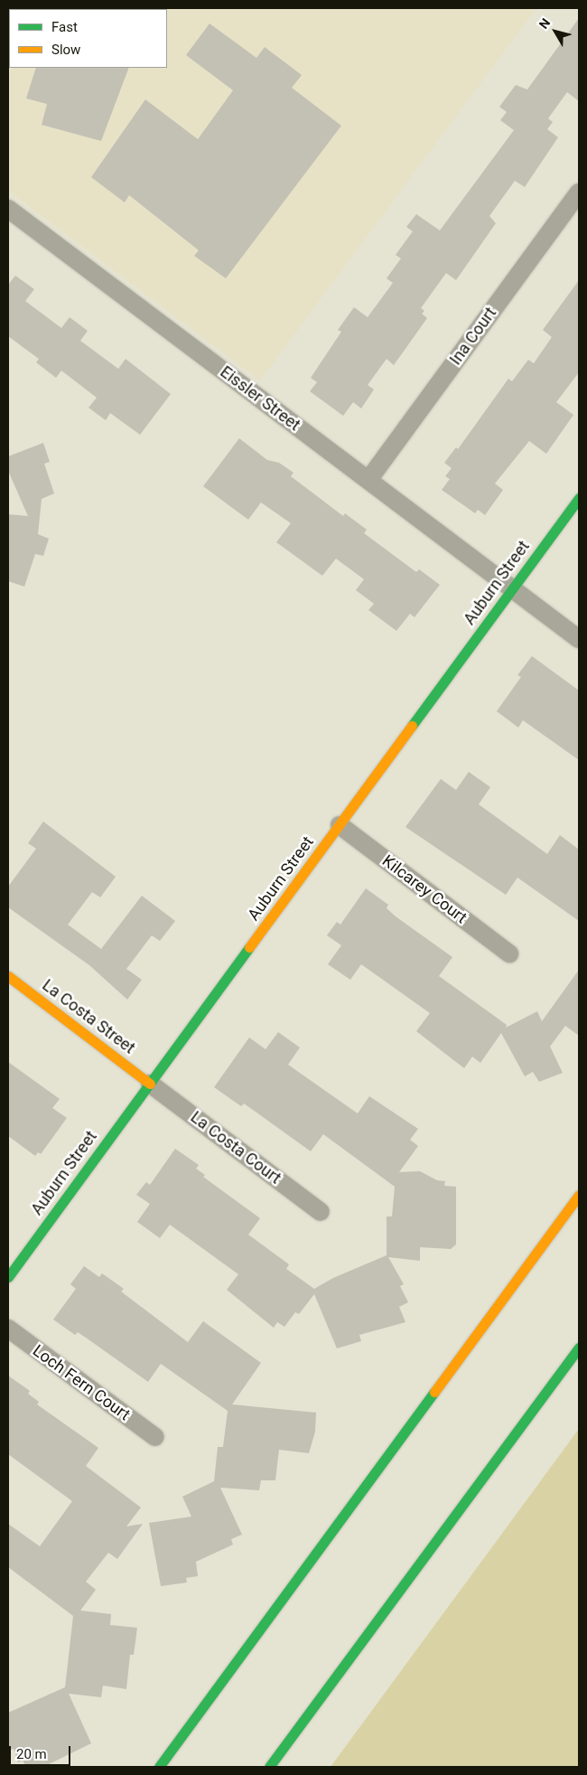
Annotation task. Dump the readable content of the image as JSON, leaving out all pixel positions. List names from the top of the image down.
{
  "streets": {
    "main road": ["Auburn Street", "La Costa Street"],
    "street": [
      "Ina Court",
      "Eissler Street",
      "Kilcarey Court",
      "La Costa Court",
      "Loch Fern Court"
    ]
  },
  "crossings": [
    ["Ina Court", "Eissler Street"],
    ["Eissler Street", "Auburn Street"],
    ["Auburn Street", "Kilcarey Court"],
    ["Auburn Street", "La Costa Street"],
    ["Auburn Street", "La Costa Court"],
    ["La Costa Street", "La Costa Court"]
  ],
  "legend": ["Fast", "Slow"],
  "scale_bar": "20 m",
  "north": "top left"
}
